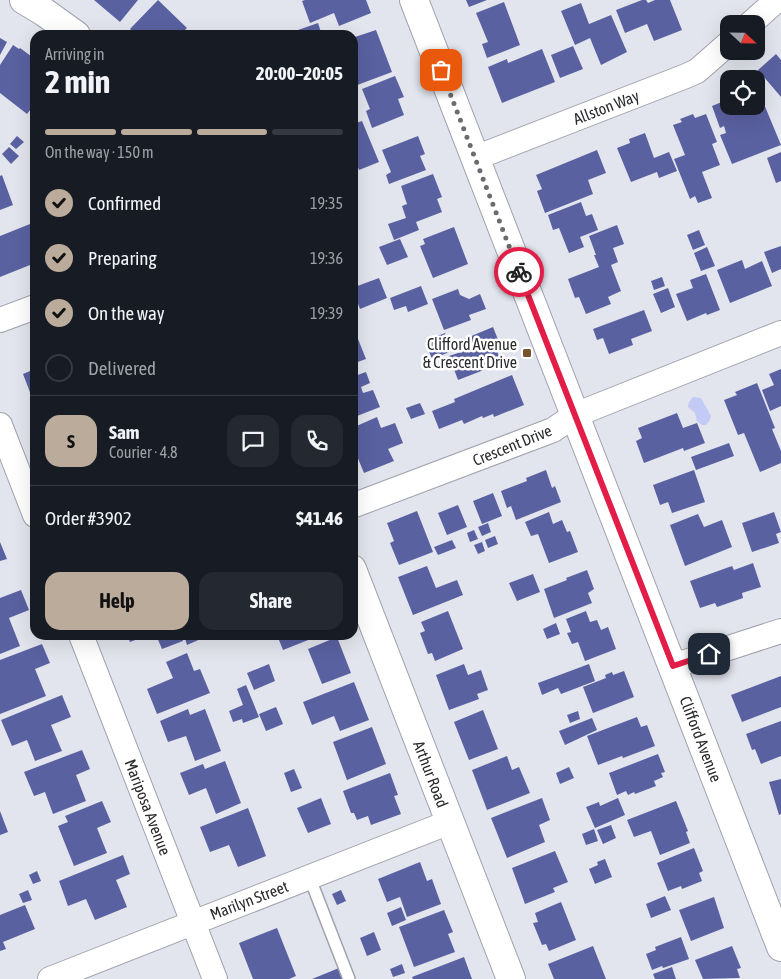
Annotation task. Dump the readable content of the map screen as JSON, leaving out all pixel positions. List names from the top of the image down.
{
  "streets": {
    "street": [
      "Allston Way",
      "Crescent Drive",
      "Clifford Avenue",
      "Arthur Road",
      "Mariposa Avenue",
      "Marilyn Street"
    ]
  },
  "crossings": [
    ["Allston Way", "Clifford Avenue"],
    ["Crescent Drive", "Clifford Avenue"],
    ["Arthur Road", "Marilyn Street"],
    ["Mariposa Avenue", "Marilyn Street"]
  ],
  "places": {
    "transit": ["Clifford Avenue & Crescent Drive"]
  },
  "north": "right",
  "page": {
    "heading": ["2 min", "Arriving in", "20:00–20:05"],
    "panel": [
      "Sam",
      "Courier · 4.8",
      "Order #3902",
      "$41.46"
    ],
    "bar": "On the way · 150 m",
    "list": [
      ["Confirmed", "19:35"],
      ["Preparing", "19:36"],
      ["On the way", "19:39"],
      "Delivered"
    ],
    "round": "S",
    "buttons": ["Help", "Share"]
  }
}
